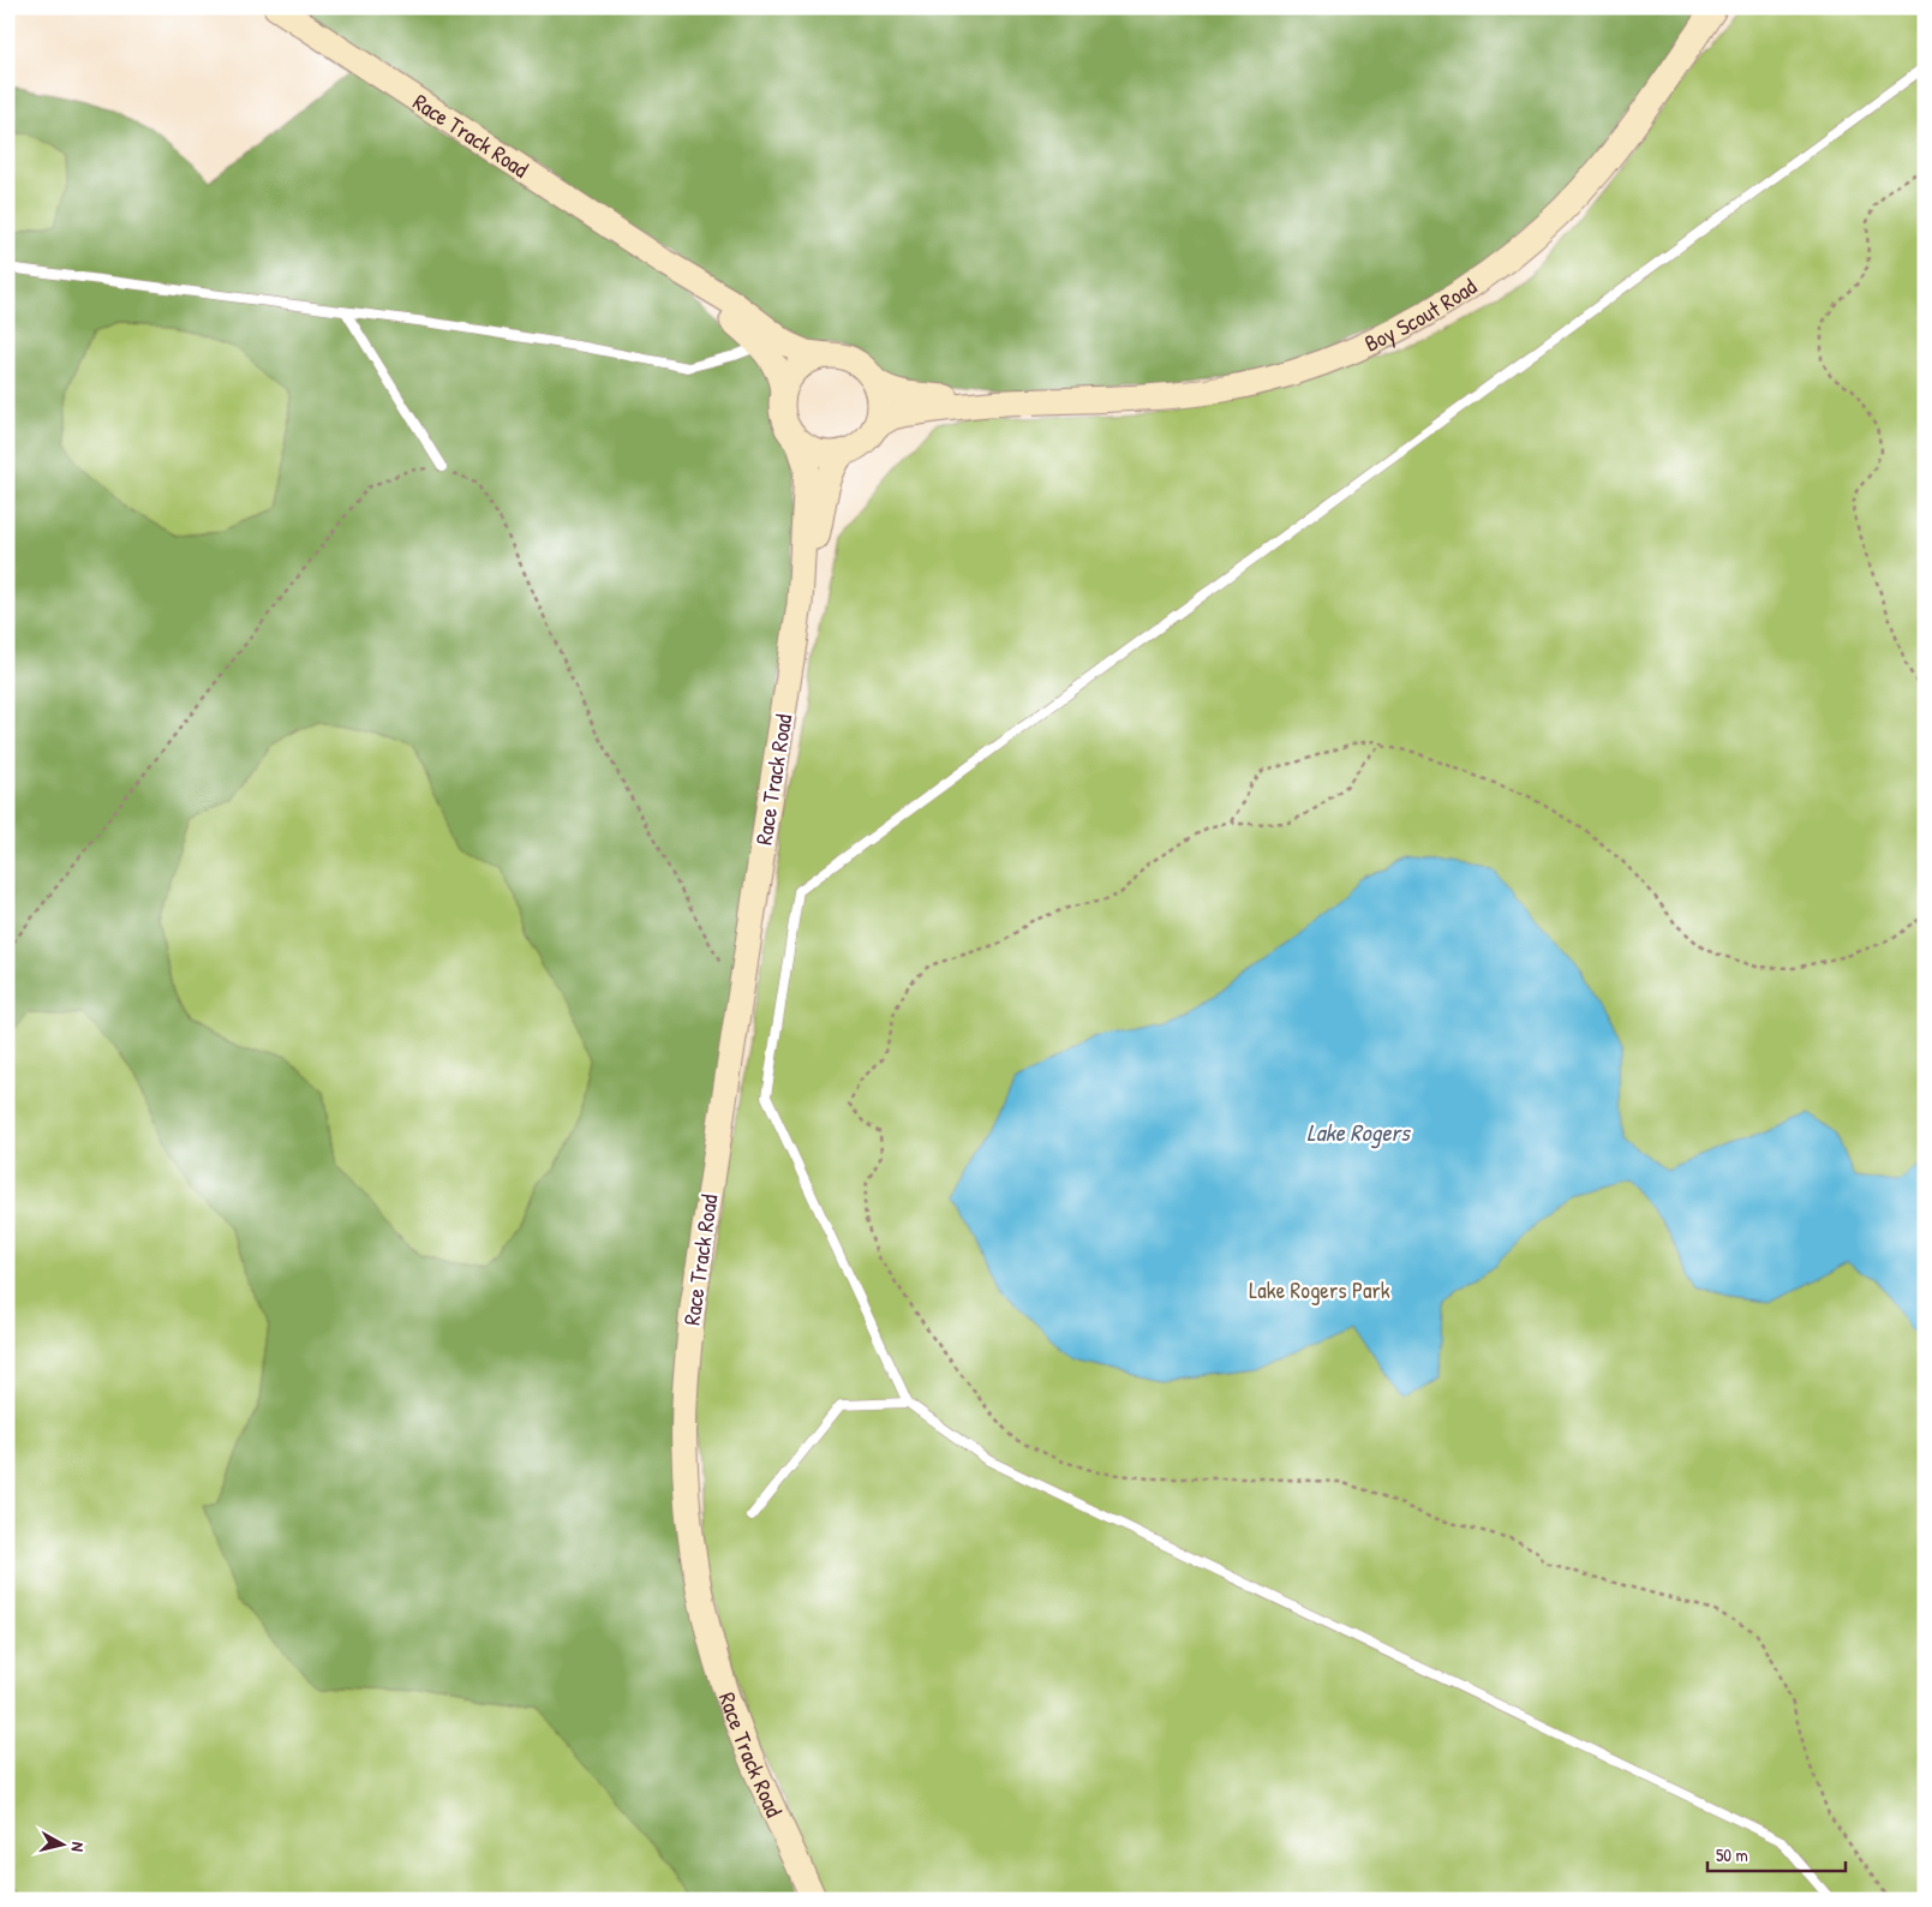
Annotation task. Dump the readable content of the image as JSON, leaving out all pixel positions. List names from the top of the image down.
{
  "streets": {
    "main road": ["Race Track Road", "Boy Scout Road"]
  },
  "crossings": [
    ["Race Track Road", "Boy Scout Road"]
  ],
  "water": ["Lake Rogers"],
  "parks": ["Lake Rogers Park"],
  "scale_bar": "50 m",
  "north": "right"
}
